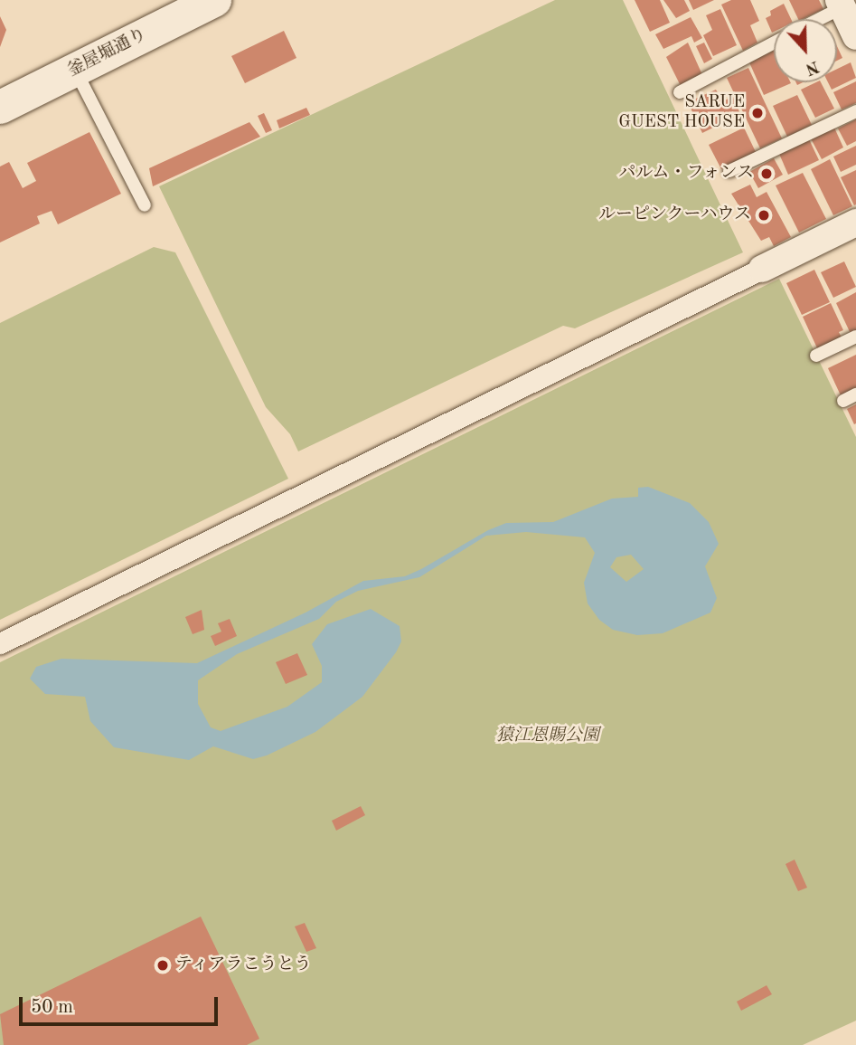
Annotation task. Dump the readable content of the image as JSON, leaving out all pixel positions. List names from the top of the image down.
{
  "streets": {
    "street": ["釜屋堀通り"]
  },
  "parks": ["猿江恩賜公園"],
  "places": [
    "SARUE GUEST HOUSE",
    "パルム・フォンス",
    "ルーピンクーハウス",
    "ティアラこうとう"
  ],
  "scale_bar": "50 m",
  "north": "bottom"
}
